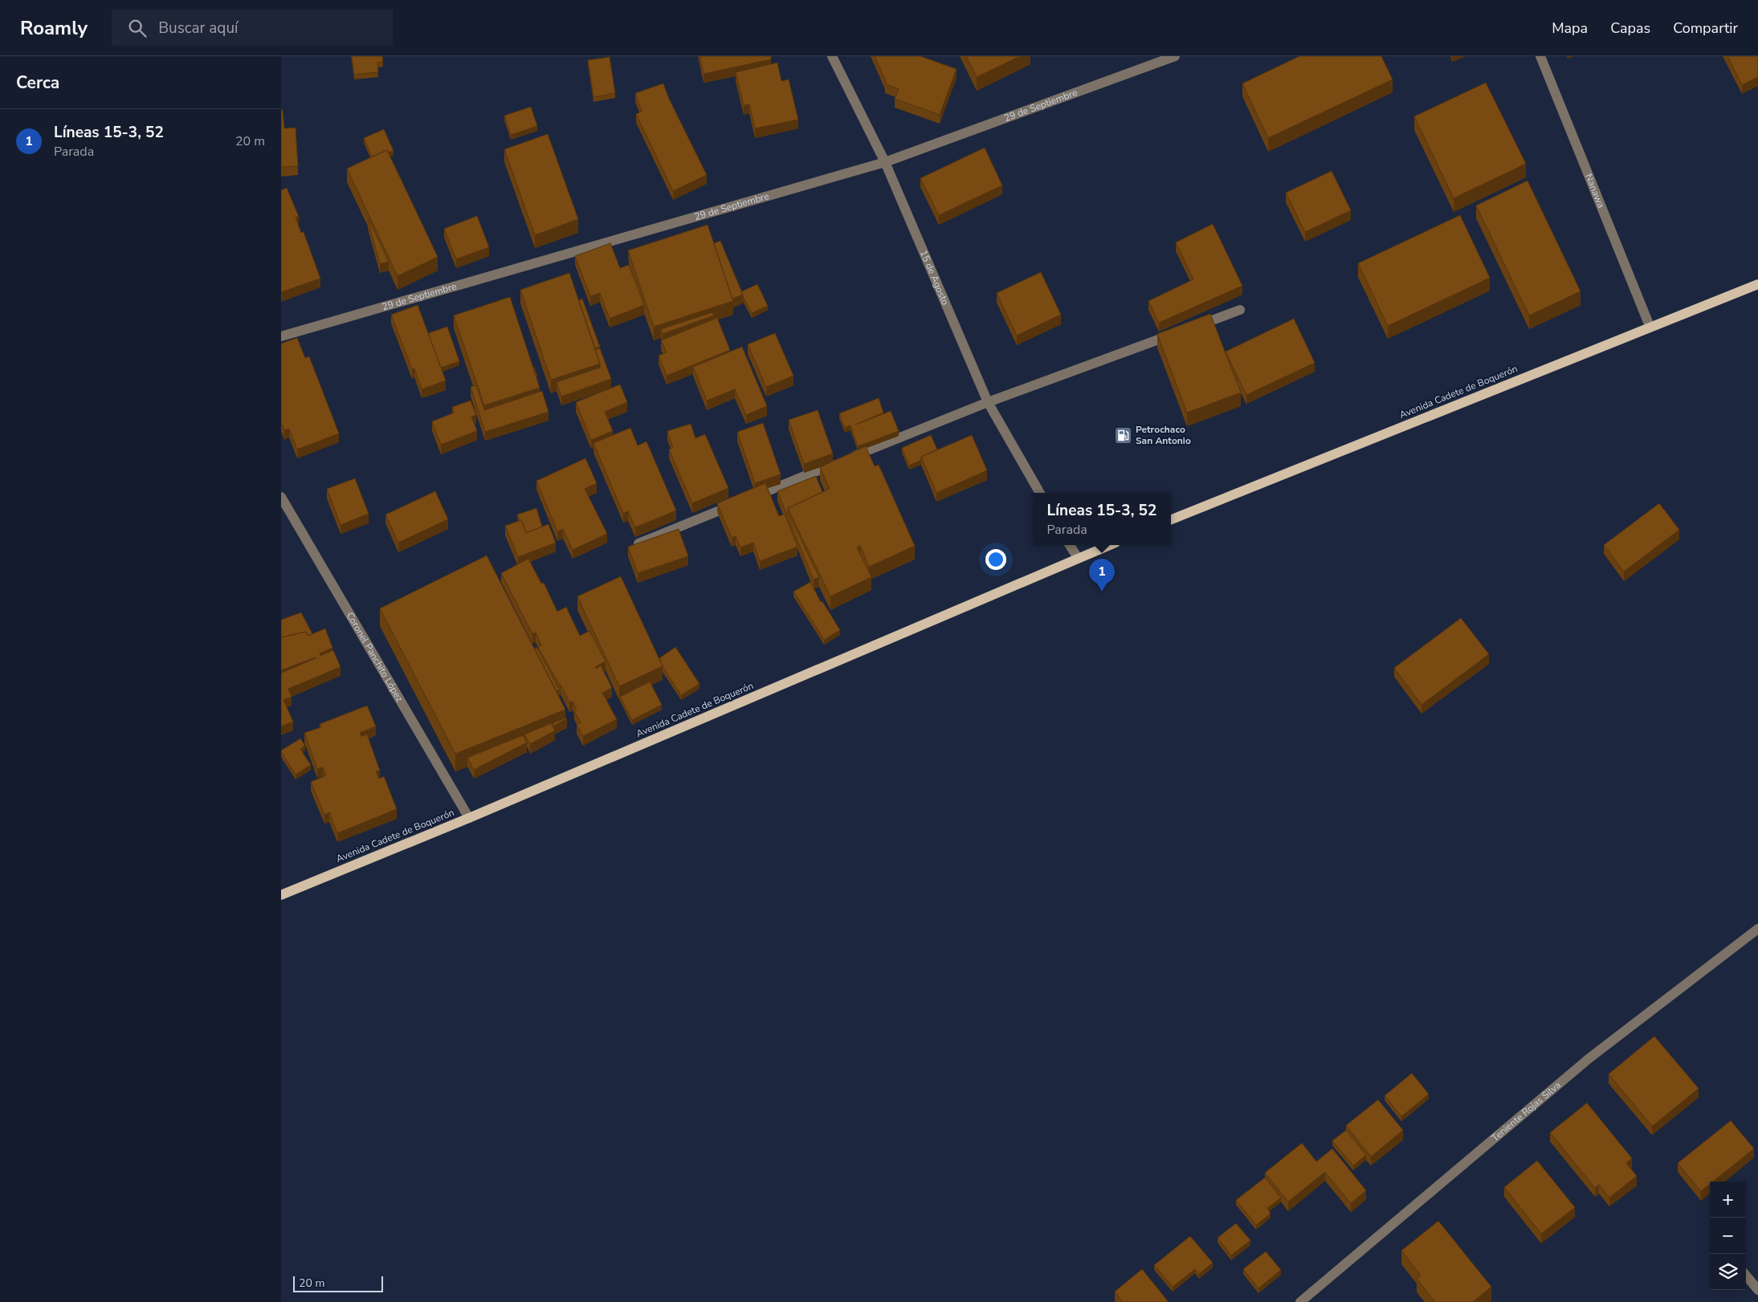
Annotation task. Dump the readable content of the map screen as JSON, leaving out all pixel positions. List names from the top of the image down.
{
  "streets": {
    "main road": ["Avenida Cadete de Boquerón"],
    "street": [
      "29 de Septiembre",
      "Nanawa",
      "15 de Agosto",
      "Coronel Panchito López",
      "Teniente Rojas Silva"
    ]
  },
  "crossings": [
    ["29 de Septiembre", "15 de Agosto"],
    ["Nanawa", "Avenida Cadete de Boquerón"],
    ["Avenida Cadete de Boquerón", "Coronel Panchito López"]
  ],
  "places": {
    "fuel station": ["Petrochaco San Antonio"]
  },
  "scale_bar": "20 m",
  "page": {
    "header": "Roamly",
    "search": "Buscar aquí",
    "nav": ["Mapa", "Capas", "Compartir"],
    "heading": "Cerca",
    "list": [
      {
        "mark": "1",
        "name": "Líneas 15-3, 52",
        "note": "Parada",
        "value": "20 m"
      }
    ],
    "popup": ["Líneas 15-3, 52", "Parada"],
    "pins": "1",
    "map_buttons": ["+", "−"],
    "scale": "20 m"
  }
}
